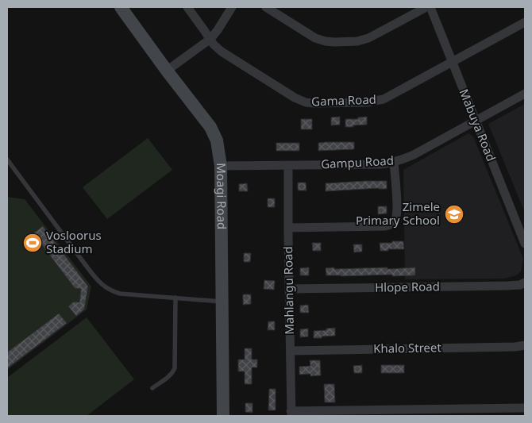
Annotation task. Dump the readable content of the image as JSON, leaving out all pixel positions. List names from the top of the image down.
{
  "streets": {
    "street": [
      "Gama Road",
      "Mabuya Road",
      "Gampu Road",
      "Moagi Road",
      "Hlope Road",
      "Mahlangu Road",
      "Khalo Street"
    ]
  },
  "crossings": [
    ["Gama Road", "Mabuya Road"],
    ["Mabuya Road", "Gampu Road"],
    ["Gampu Road", "Moagi Road"],
    ["Gampu Road", "Mahlangu Road"],
    ["Hlope Road", "Mahlangu Road"],
    ["Mahlangu Road", "Khalo Street"]
  ],
  "places": {
    "school or university": ["Zimele Primary School"],
    "sports": ["Vosloorus Stadium"]
  }
}
